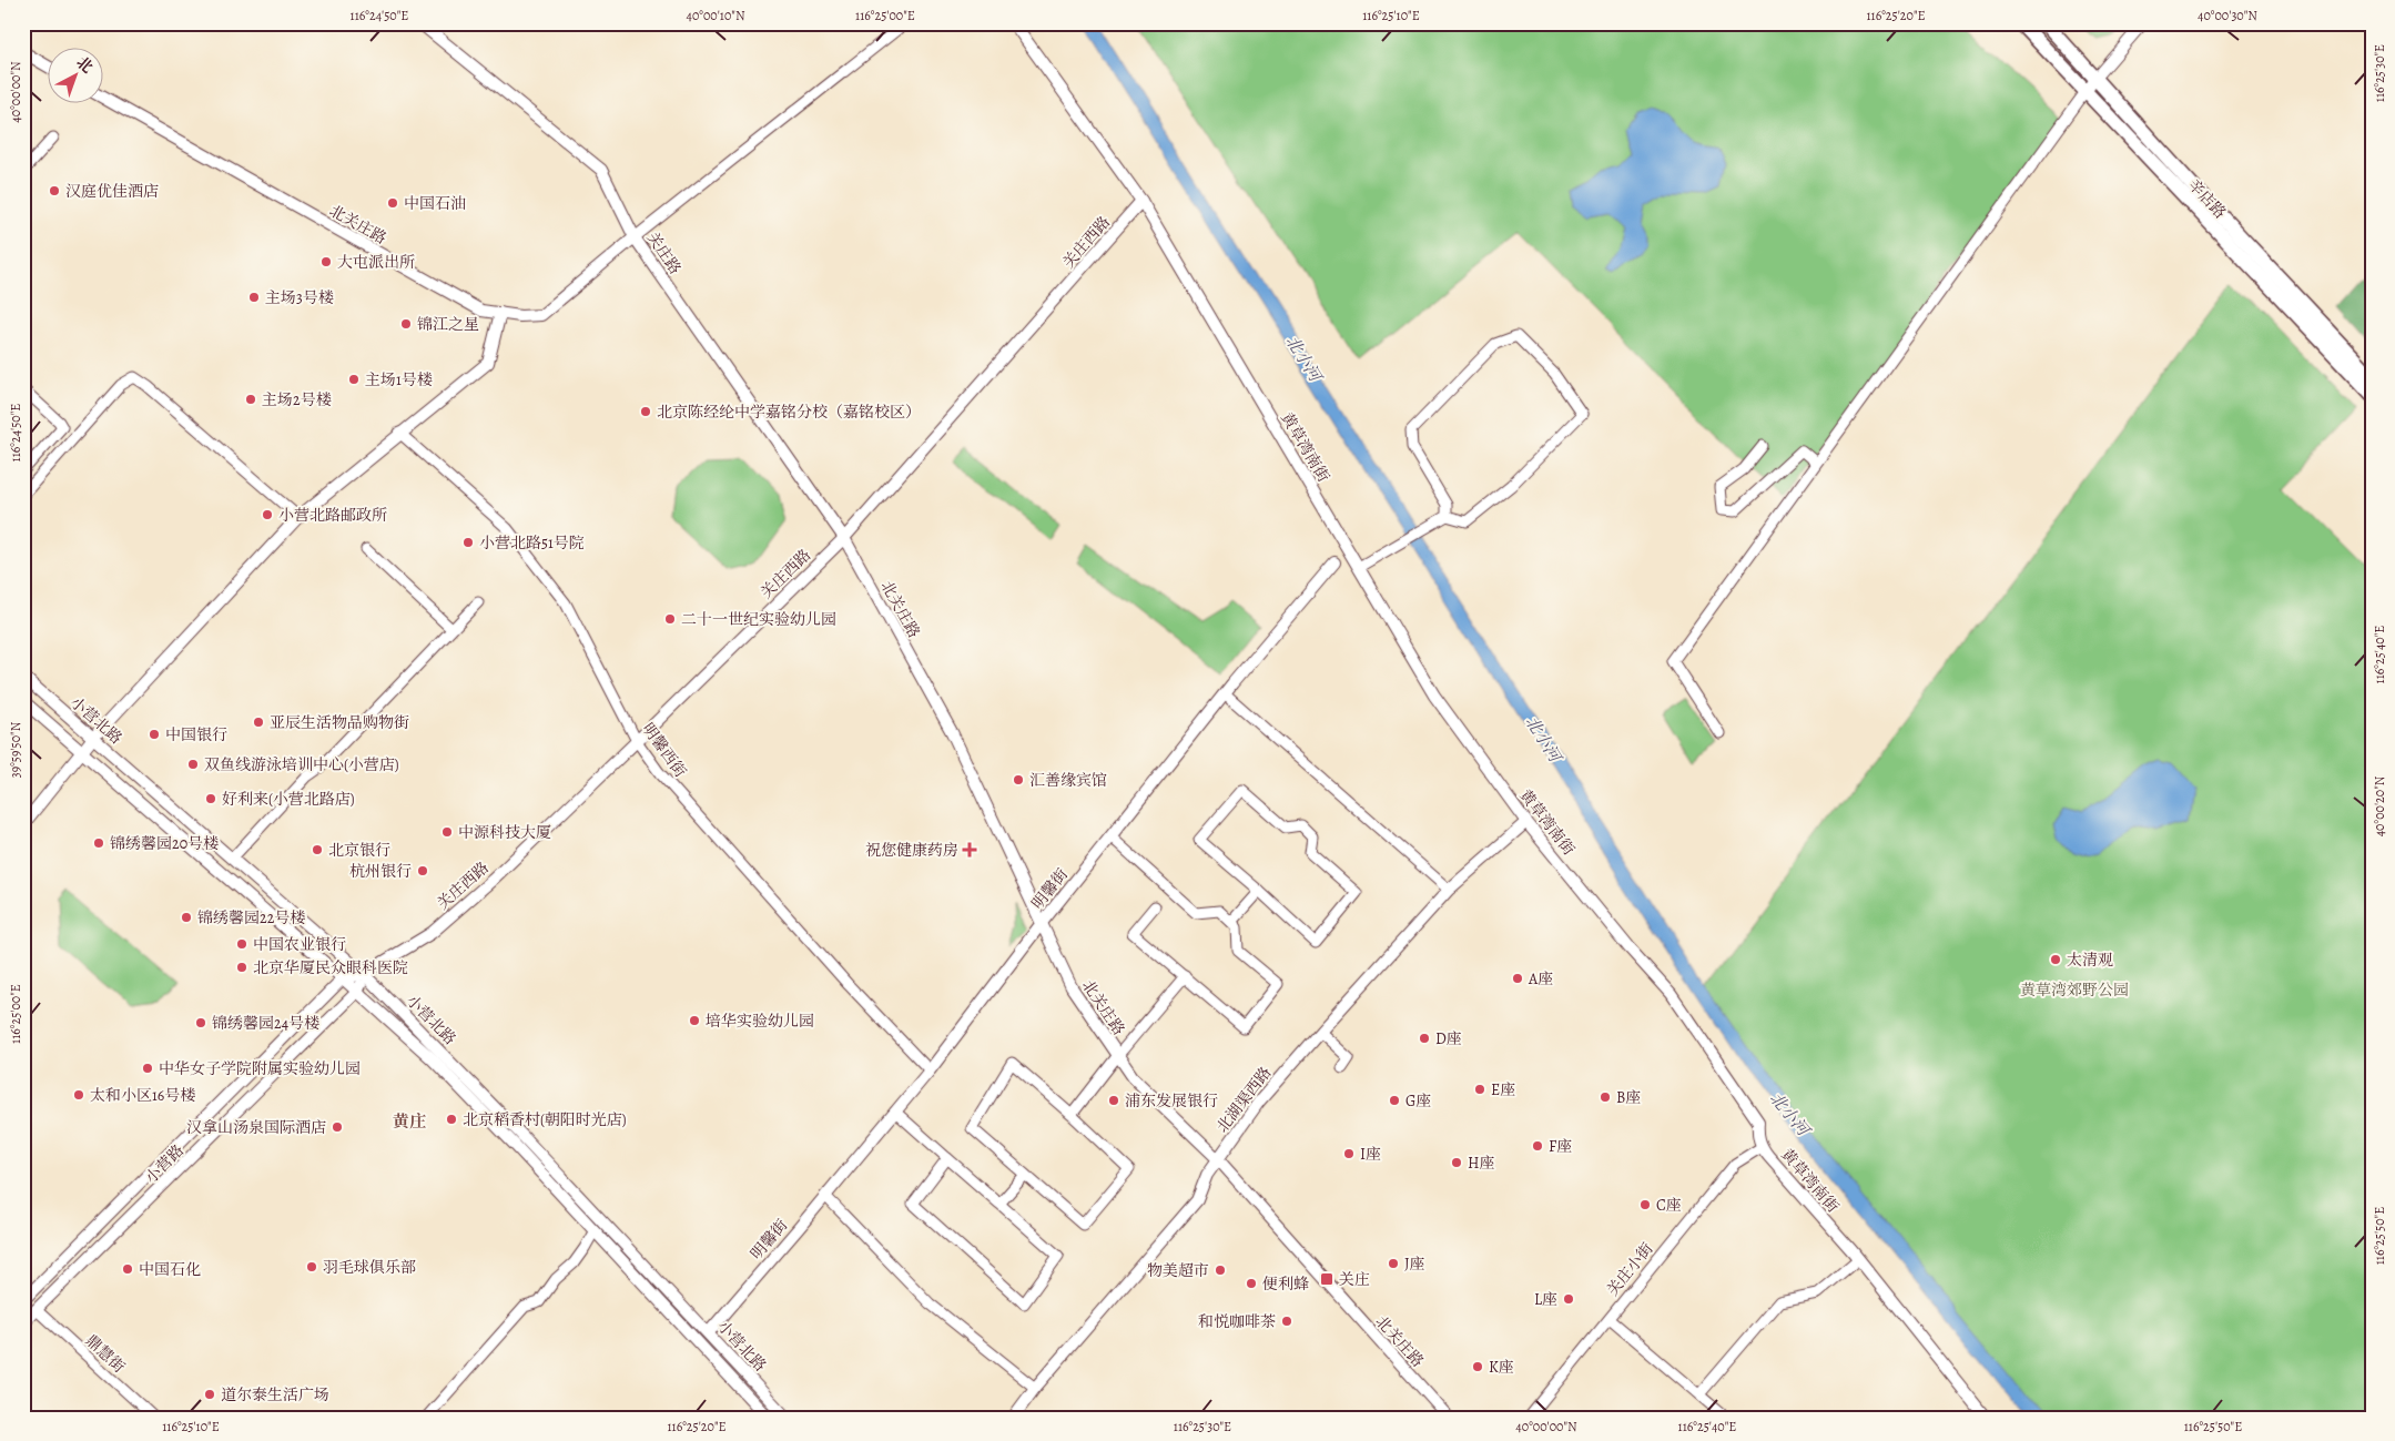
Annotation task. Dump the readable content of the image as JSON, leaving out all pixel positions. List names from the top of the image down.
{
  "streets": {
    "main road": ["辛店路"],
    "street": [
      "北关庄路",
      "关庄西路",
      "关庄路",
      "黄草湾南街",
      "小营北路",
      "明馨西街",
      "明馨街",
      "北湖渠西路",
      "小营路",
      "关庄小街",
      "鼎慧街"
    ]
  },
  "crossings": [
    ["北关庄路", "关庄西路"],
    ["北关庄路", "关庄路"],
    ["北关庄路", "明馨街"],
    ["北关庄路", "北湖渠西路"],
    ["关庄西路", "关庄路"],
    ["关庄西路", "黄草湾南街"],
    ["关庄西路", "小营北路"],
    ["关庄西路", "明馨西街"],
    ["关庄西路", "小营路"],
    ["黄草湾南街", "北湖渠西路"],
    ["黄草湾南街", "关庄小街"],
    ["小营北路", "明馨街"],
    ["小营北路", "小营路"],
    ["明馨西街", "明馨街"],
    ["小营路", "鼎慧街"]
  ],
  "districts": ["黄庄"],
  "water": ["北小河"],
  "parks": ["黄草湾郊野公园"],
  "places": {
    "other": [
      "汉庭优佳酒店",
      "中国石油",
      "大屯派出所",
      "主场3号楼",
      "锦江之星",
      "主场1号楼",
      "主场2号楼",
      "北京陈经纶中学嘉铭分校（嘉铭校区）",
      "小营北路邮政所",
      "小营北路51号院",
      "二十一世纪实验幼儿园",
      "亚辰生活物品购物街",
      "中国银行",
      "双鱼线游泳培训中心(小营店)",
      "汇善缘宾馆",
      "好利来(小营北路店)",
      "中源科技大厦",
      "锦绣馨园20号楼",
      "北京银行",
      "杭州银行",
      "锦绣馨园22号楼",
      "中国农业银行",
      "太清观",
      "北京华厦民众眼科医院",
      "A座",
      "培华实验幼儿园",
      "锦绣馨园24号楼",
      "D座",
      "中华女子学院附属实验幼儿园",
      "E座",
      "太和小区16号楼",
      "B座",
      "浦东发展银行",
      "G座",
      "北京稻香村(朝阳时光店)",
      "汉拿山汤泉国际酒店",
      "F座",
      "I座",
      "H座",
      "C座",
      "J座",
      "羽毛球俱乐部",
      "中国石化",
      "物美超市",
      "便利蜂",
      "L座",
      "和悦咖啡茶",
      "K座",
      "道尔泰生活广场"
    ],
    "health": ["祝您健康药房"],
    "transit": ["关庄"]
  },
  "north": "top right",
  "coordinates": [
    "116°24'50\"E",
    "40°00'10\"N",
    "116°25'00\"E",
    "116°25'10\"E",
    "116°25'20\"E",
    "40°00'30\"N",
    "116°25'30\"E",
    "40°00'00\"N",
    "116°25'40\"E",
    "39°59'50\"N",
    "40°00'20\"N",
    "116°25'50\"E"
  ]
}
